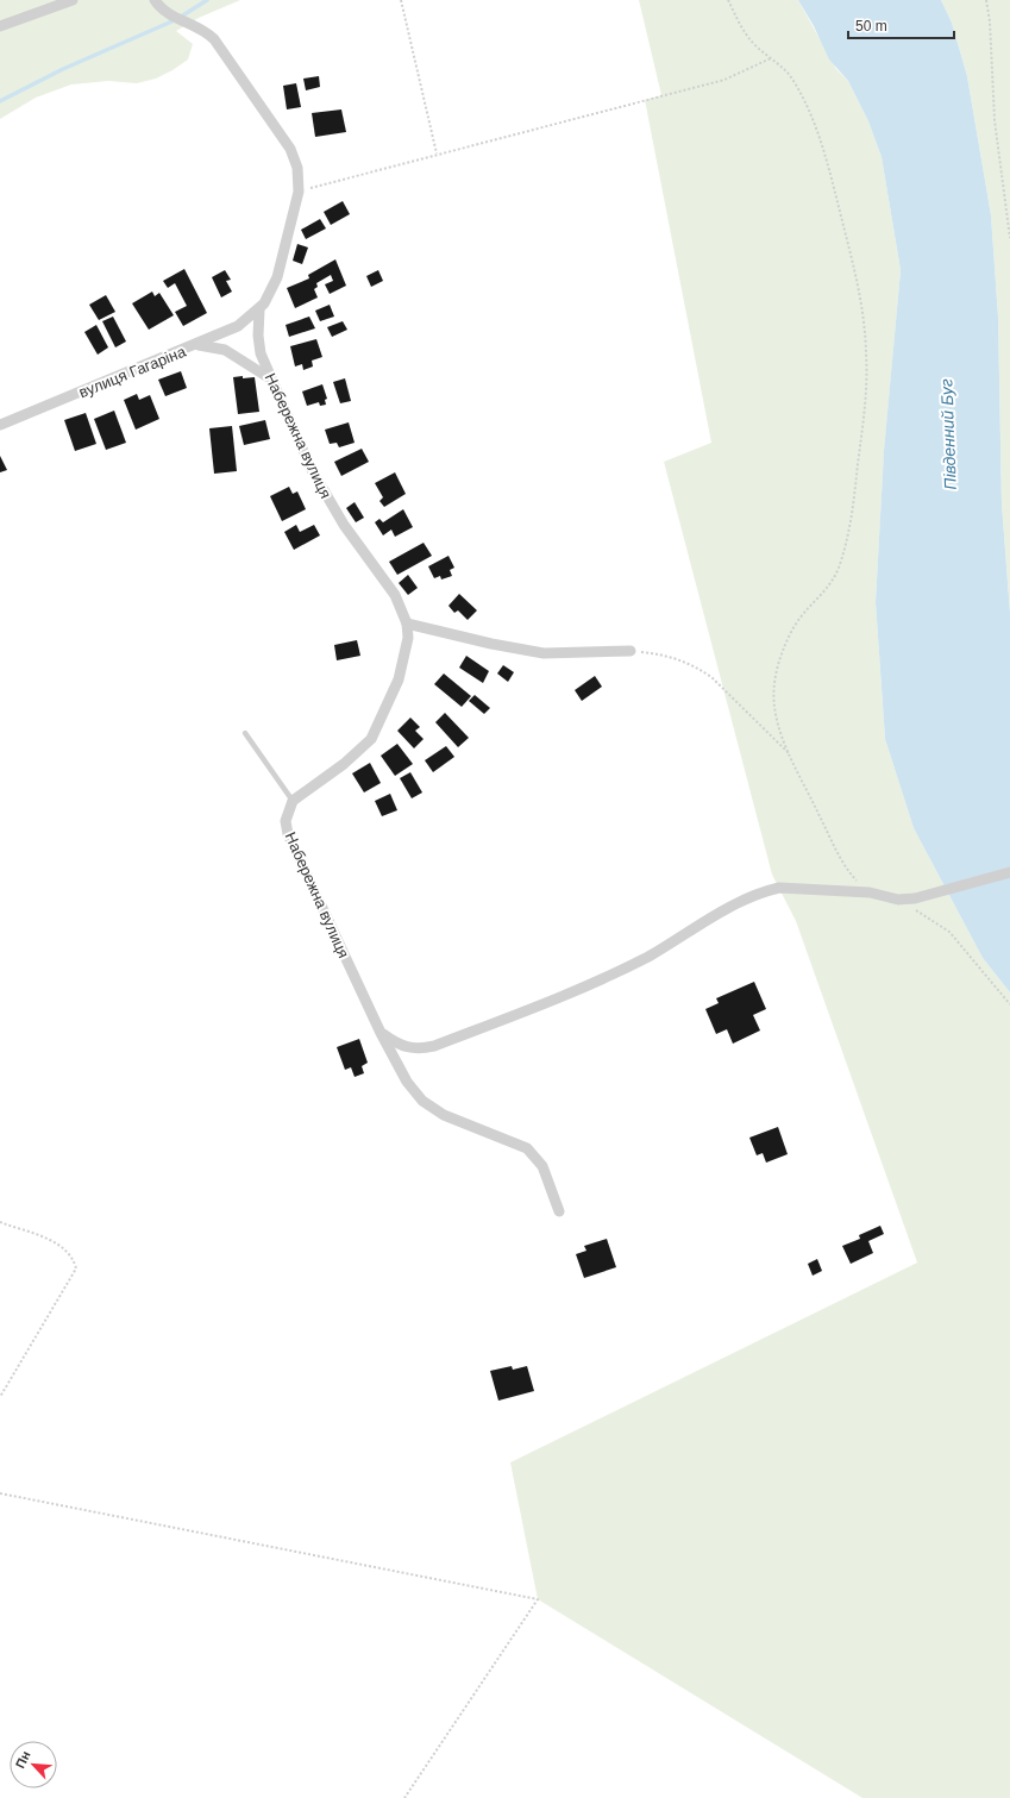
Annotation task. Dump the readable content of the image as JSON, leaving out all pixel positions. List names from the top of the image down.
{
  "streets": {
    "street": ["вулиця Гагаріна", "Набережна вулиця"]
  },
  "crossings": [
    ["вулиця Гагаріна", "Набережна вулиця"]
  ],
  "water": ["Південний Буг"],
  "scale_bar": "50 m",
  "north": "top left"
}
